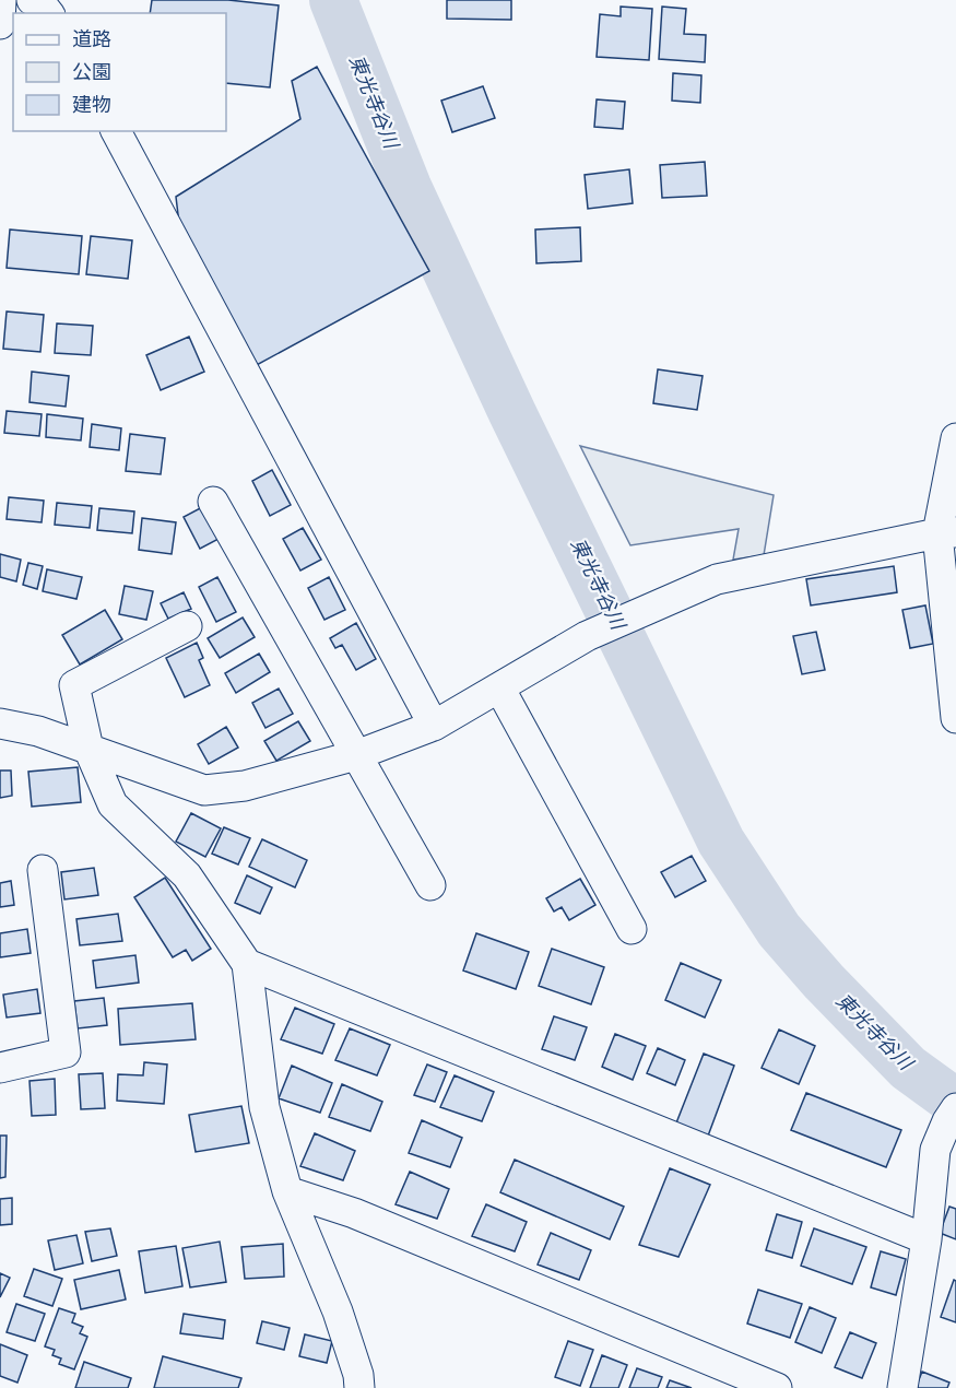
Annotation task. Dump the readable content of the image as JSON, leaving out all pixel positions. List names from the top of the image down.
{
  "water": ["東光寺谷川"],
  "legend": ["道路", "公園", "建物"]
}
